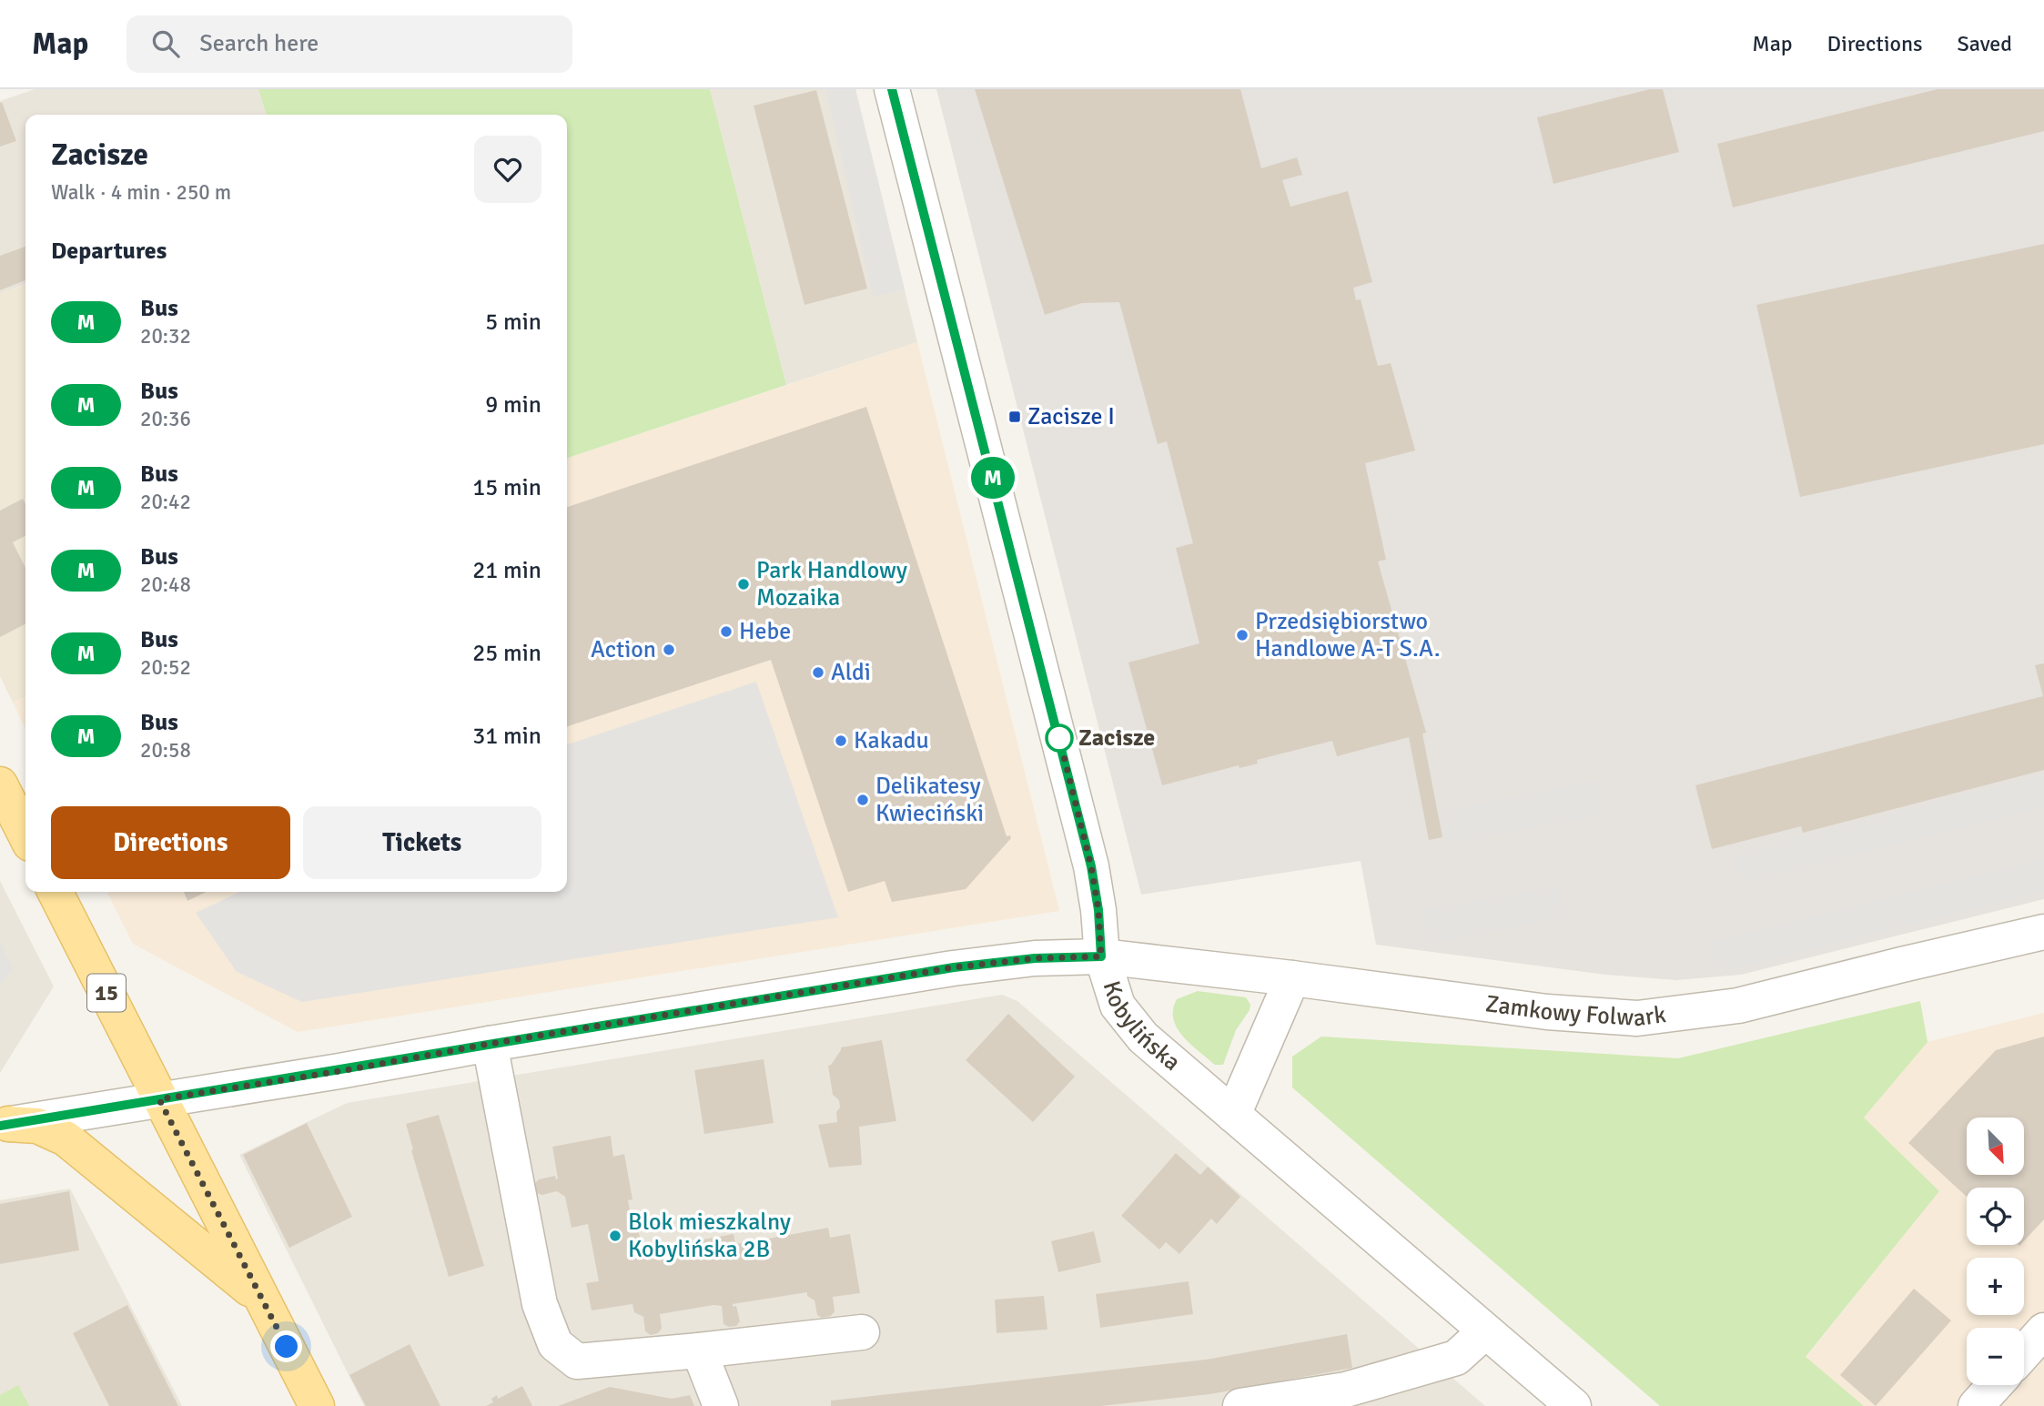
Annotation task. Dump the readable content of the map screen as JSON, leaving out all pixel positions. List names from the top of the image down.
{
  "streets": {
    "main road": ["15"],
    "street": ["Zamkowy Folwark", "Kobylińska"]
  },
  "crossings": [
    ["15", "Kobylińska"],
    ["Zamkowy Folwark", "Kobylińska"]
  ],
  "places": {
    "transit": ["Zacisze I"],
    "other": [
      "Park Handlowy Mozaika",
      "Hebe",
      "Przedsiębiorstwo Handlowe A-T S.A.",
      "Action",
      "Aldi",
      "Zacisze",
      "Kakadu",
      "Delikatesy Kwieciński",
      "Blok mieszkalny Kobylińska 2B"
    ]
  },
  "lines": ["bus line M"],
  "north": "bottom right",
  "page": {
    "header": "Map",
    "search": "Search here",
    "nav": ["Map", "Directions", "Saved"],
    "on_map": "M",
    "heading": [
      ["Zacisze", "Walk · 4 min · 250 m"],
      "Departures"
    ],
    "list": [
      {
        "mark": "M",
        "name": "Bus",
        "note": "20:32",
        "value": "5 min"
      },
      {
        "mark": "M",
        "name": "Bus",
        "note": "20:36",
        "value": "9 min"
      },
      {
        "mark": "M",
        "name": "Bus",
        "note": "20:42",
        "value": "15 min"
      },
      {
        "mark": "M",
        "name": "Bus",
        "note": "20:48",
        "value": "21 min"
      },
      {
        "mark": "M",
        "name": "Bus",
        "note": "20:52",
        "value": "25 min"
      },
      {
        "mark": "M",
        "name": "Bus",
        "note": "20:58",
        "value": "31 min"
      }
    ],
    "buttons": ["Directions", "Tickets"],
    "map_buttons": ["+", "−"]
  }
}
